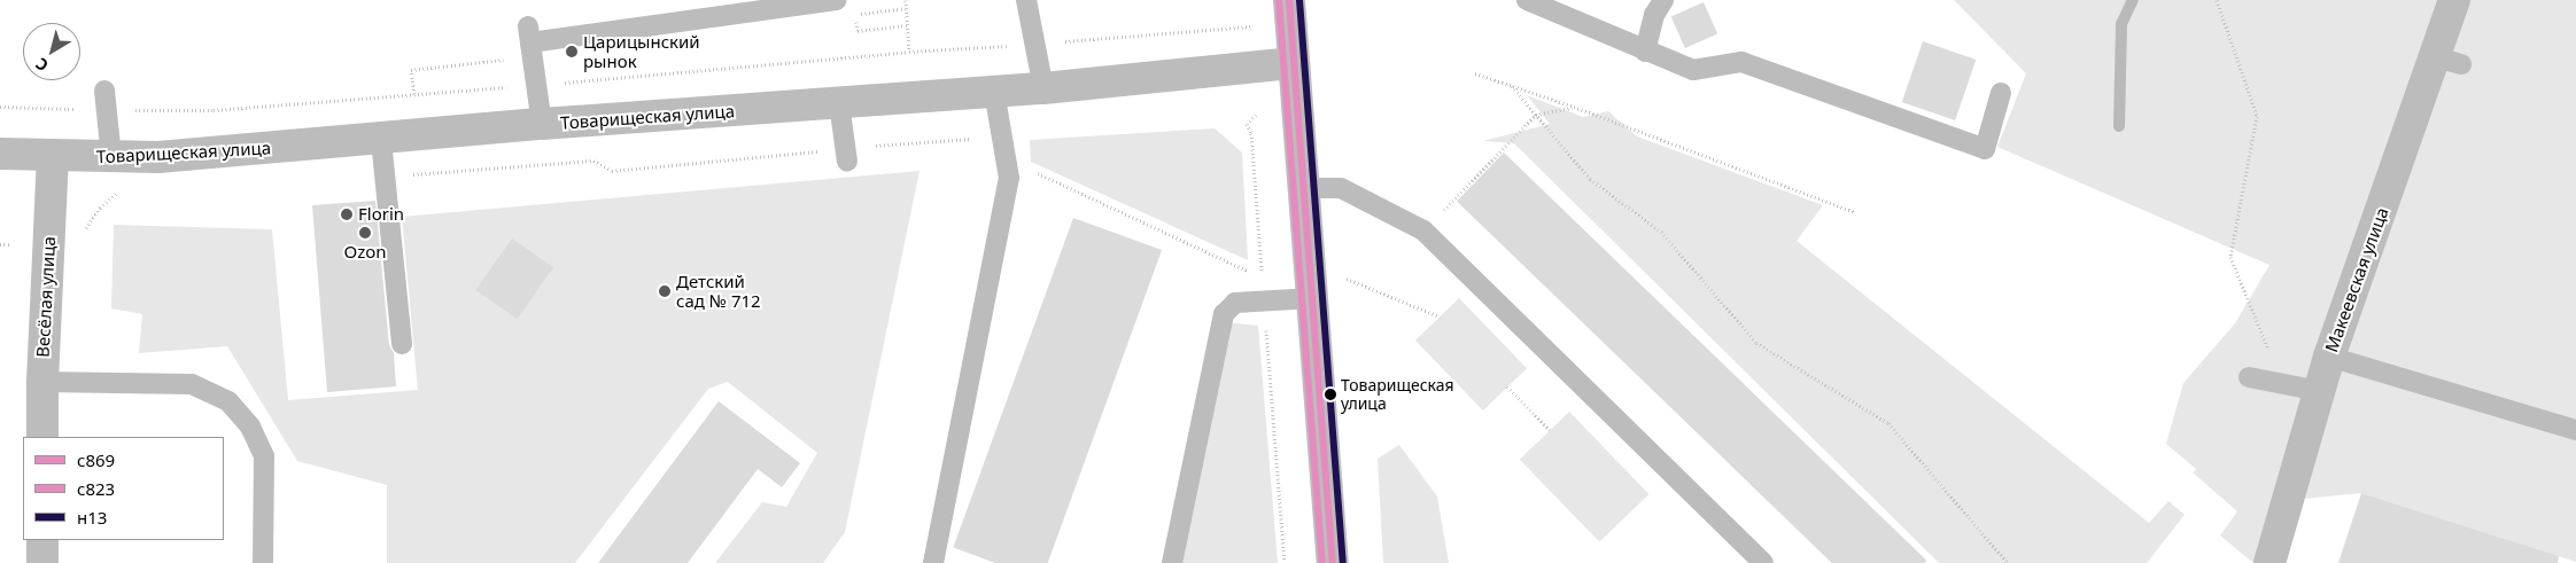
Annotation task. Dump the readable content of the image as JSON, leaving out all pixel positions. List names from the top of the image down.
{
  "streets": {
    "street": ["Товарищеская улица", "Макеевская улица", "Весёлая улица"]
  },
  "crossings": [
    ["Товарищеская улица", "Весёлая улица"]
  ],
  "places": [
    "Царицынский рынок",
    "Florin",
    "Ozon",
    "Детский сад № 712",
    "Товарищеская улица"
  ],
  "lines": ["transit line с869", "transit line н13", "transit line с823"],
  "legend": ["с869", "с823", "н13"],
  "north": "bottom left"
}
